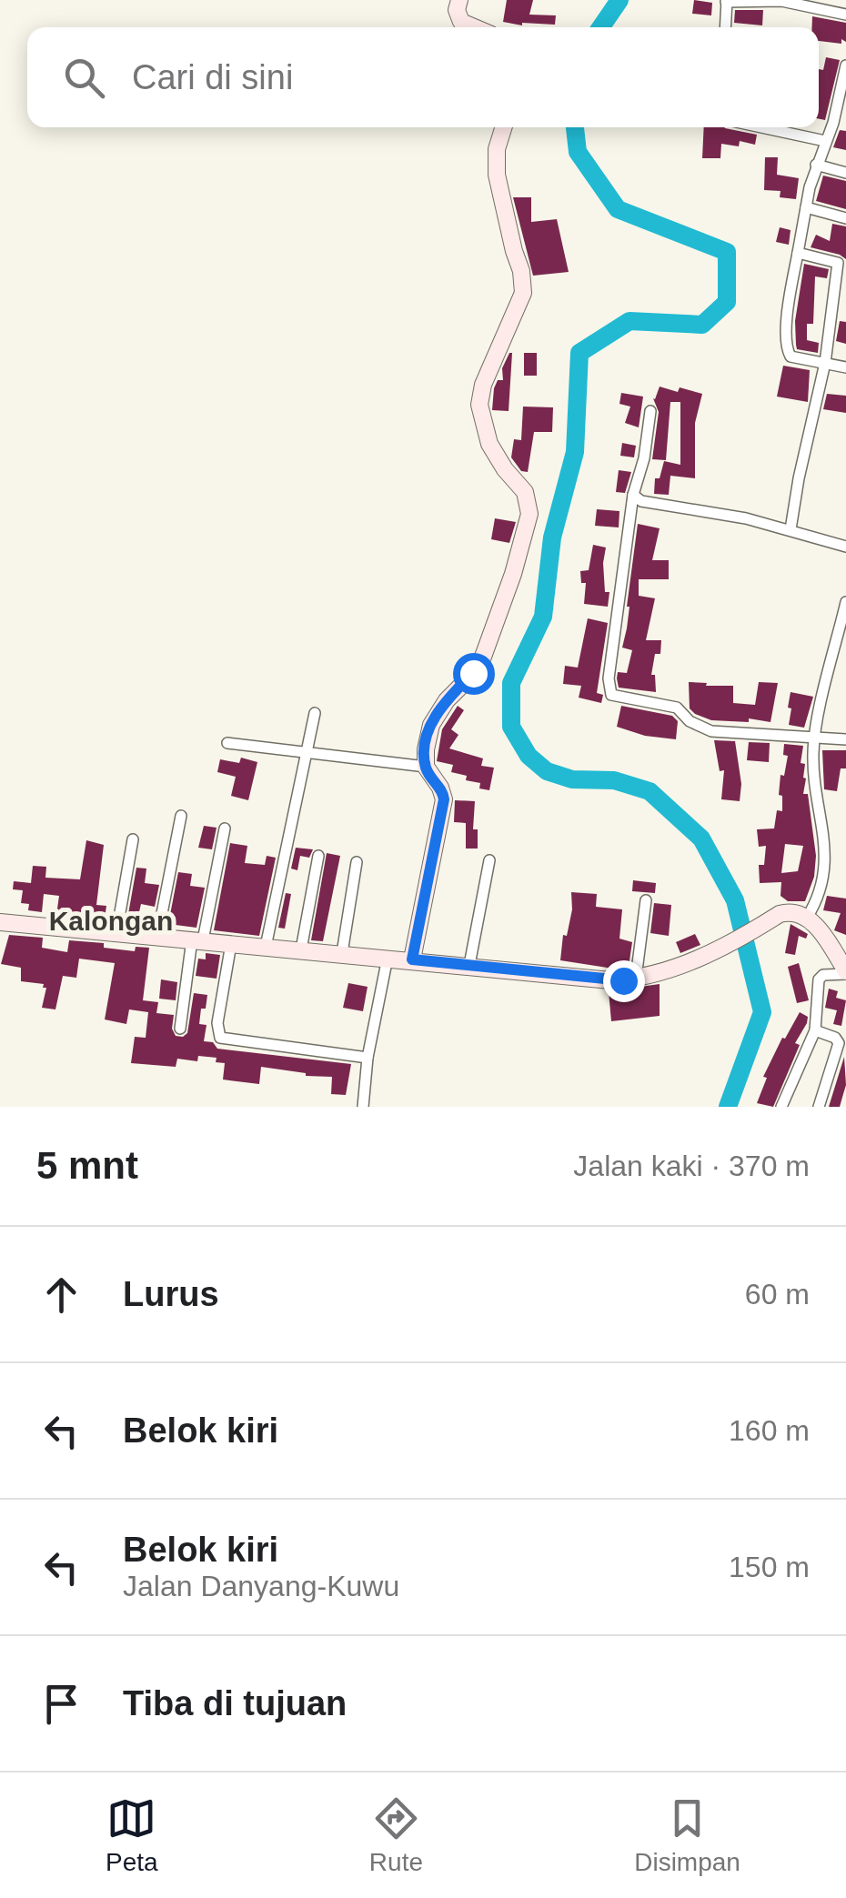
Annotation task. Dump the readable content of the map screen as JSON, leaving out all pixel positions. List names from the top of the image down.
{
  "districts": ["Kalongan"],
  "page": {
    "search": "Cari di sini",
    "heading": ["5 mnt", "Jalan kaki · 370 m"],
    "list": [
      ["Lurus", "60 m"],
      ["Belok kiri", "160 m"],
      ["Belok kiri", "Jalan Danyang-Kuwu", "150 m"],
      "Tiba di tujuan"
    ],
    "nav": ["Peta", "Rute", "Disimpan"]
  }
}
